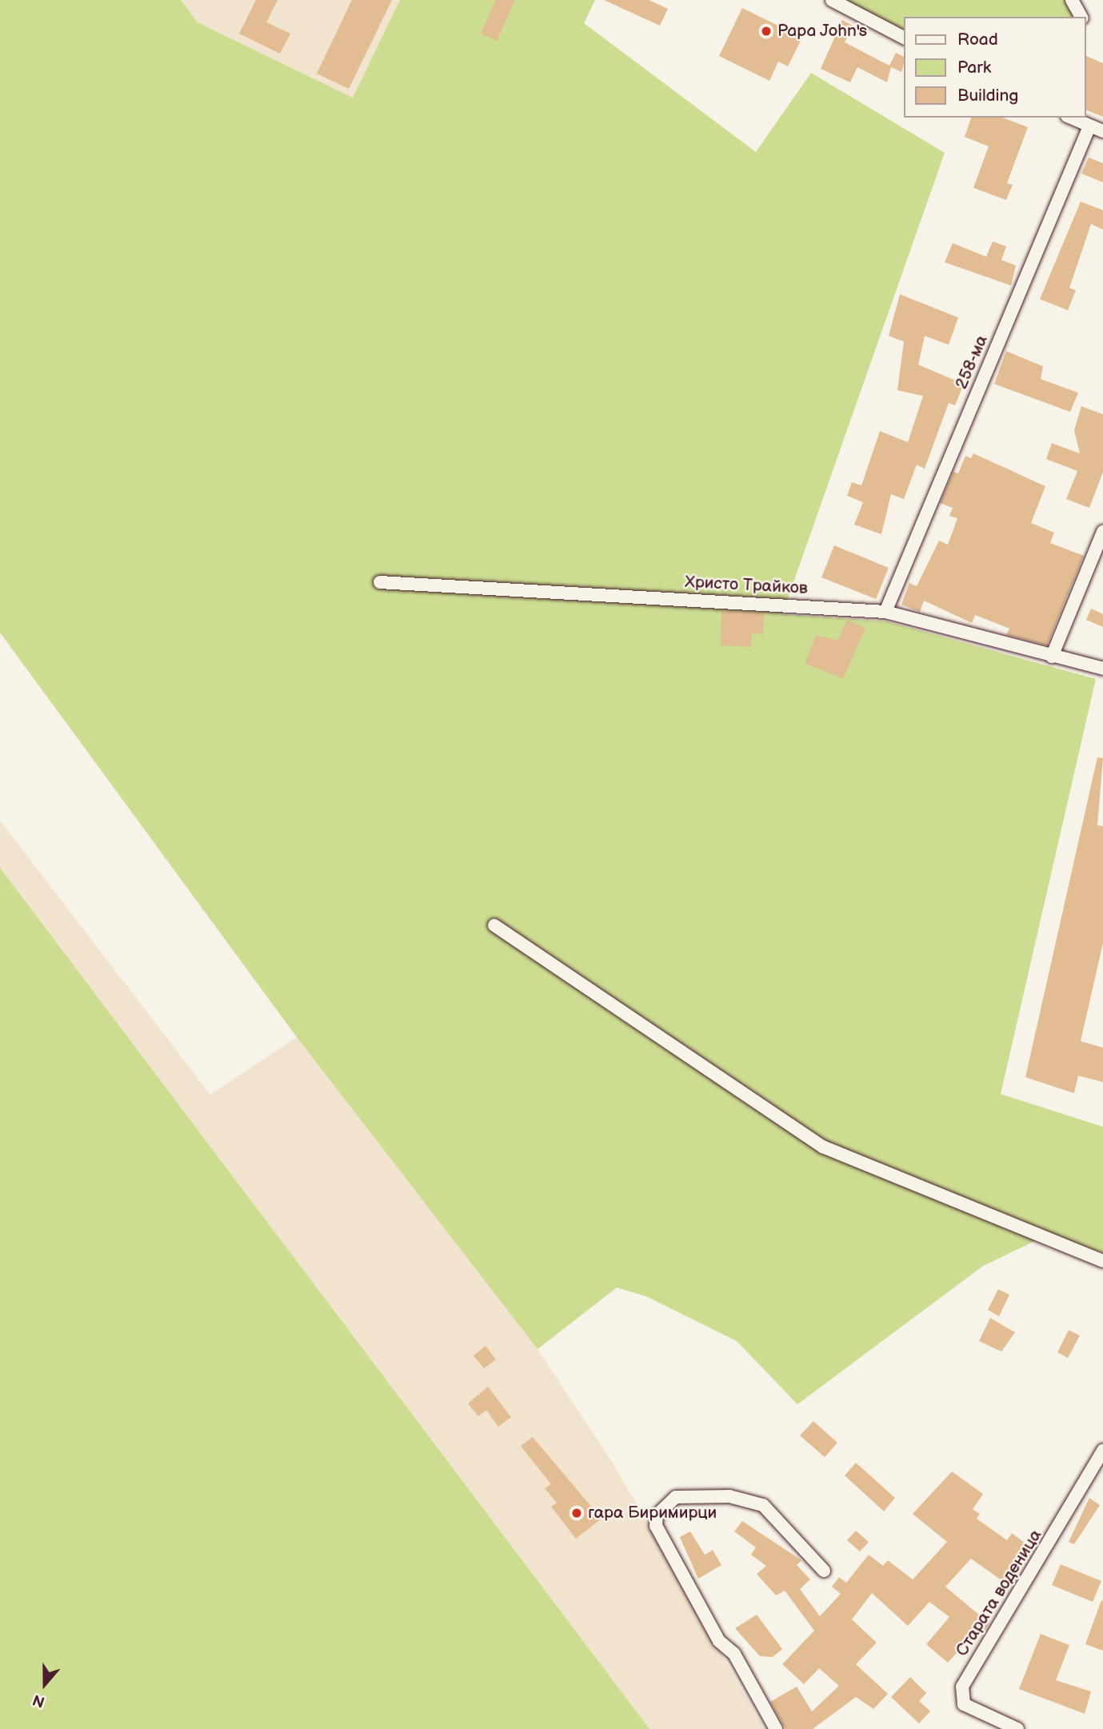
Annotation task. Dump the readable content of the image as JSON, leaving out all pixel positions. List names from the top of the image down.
{
  "streets": {
    "street": ["258-ма", "Христо Трайков", "Старата воденица"]
  },
  "crossings": [
    ["258-ма", "Христо Трайков"]
  ],
  "places": ["Papa John's", "гара Биримирци"],
  "legend": ["Road", "Park", "Building"],
  "north": "bottom"
}
